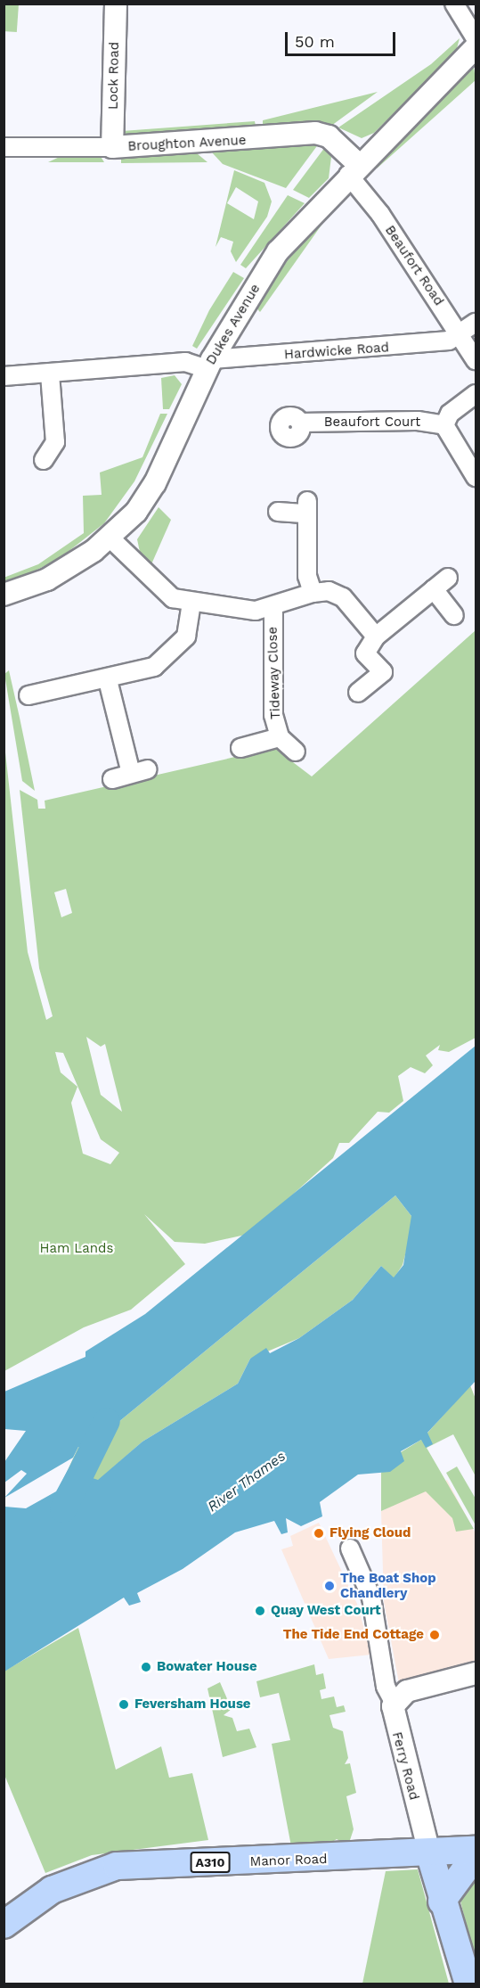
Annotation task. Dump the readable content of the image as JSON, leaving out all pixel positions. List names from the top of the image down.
{
  "streets": {
    "main road": ["Ferry Road", "Manor Road", "A310"],
    "street": [
      "Lock Road",
      "Broughton Avenue",
      "Beaufort Road",
      "Dukes Avenue",
      "Hardwicke Road",
      "Beaufort Court",
      "Tideway Close"
    ]
  },
  "crossings": [
    ["Lock Road", "Broughton Avenue"],
    ["Broughton Avenue", "Beaufort Road"],
    ["Broughton Avenue", "Dukes Avenue"],
    ["Beaufort Road", "Dukes Avenue"],
    ["Beaufort Road", "Hardwicke Road"],
    ["Dukes Avenue", "Hardwicke Road"],
    ["Ferry Road", "Manor Road"],
    ["Ferry Road", "A310"],
    ["Manor Road", "A310"]
  ],
  "water": ["River Thames"],
  "parks": ["Ham Lands"],
  "places": [
    "Flying Cloud",
    "The Boat Shop Chandlery",
    "Quay West Court",
    "The Tide End Cottage",
    "Bowater House",
    "Feversham House"
  ],
  "scale_bar": "50 m"
}
